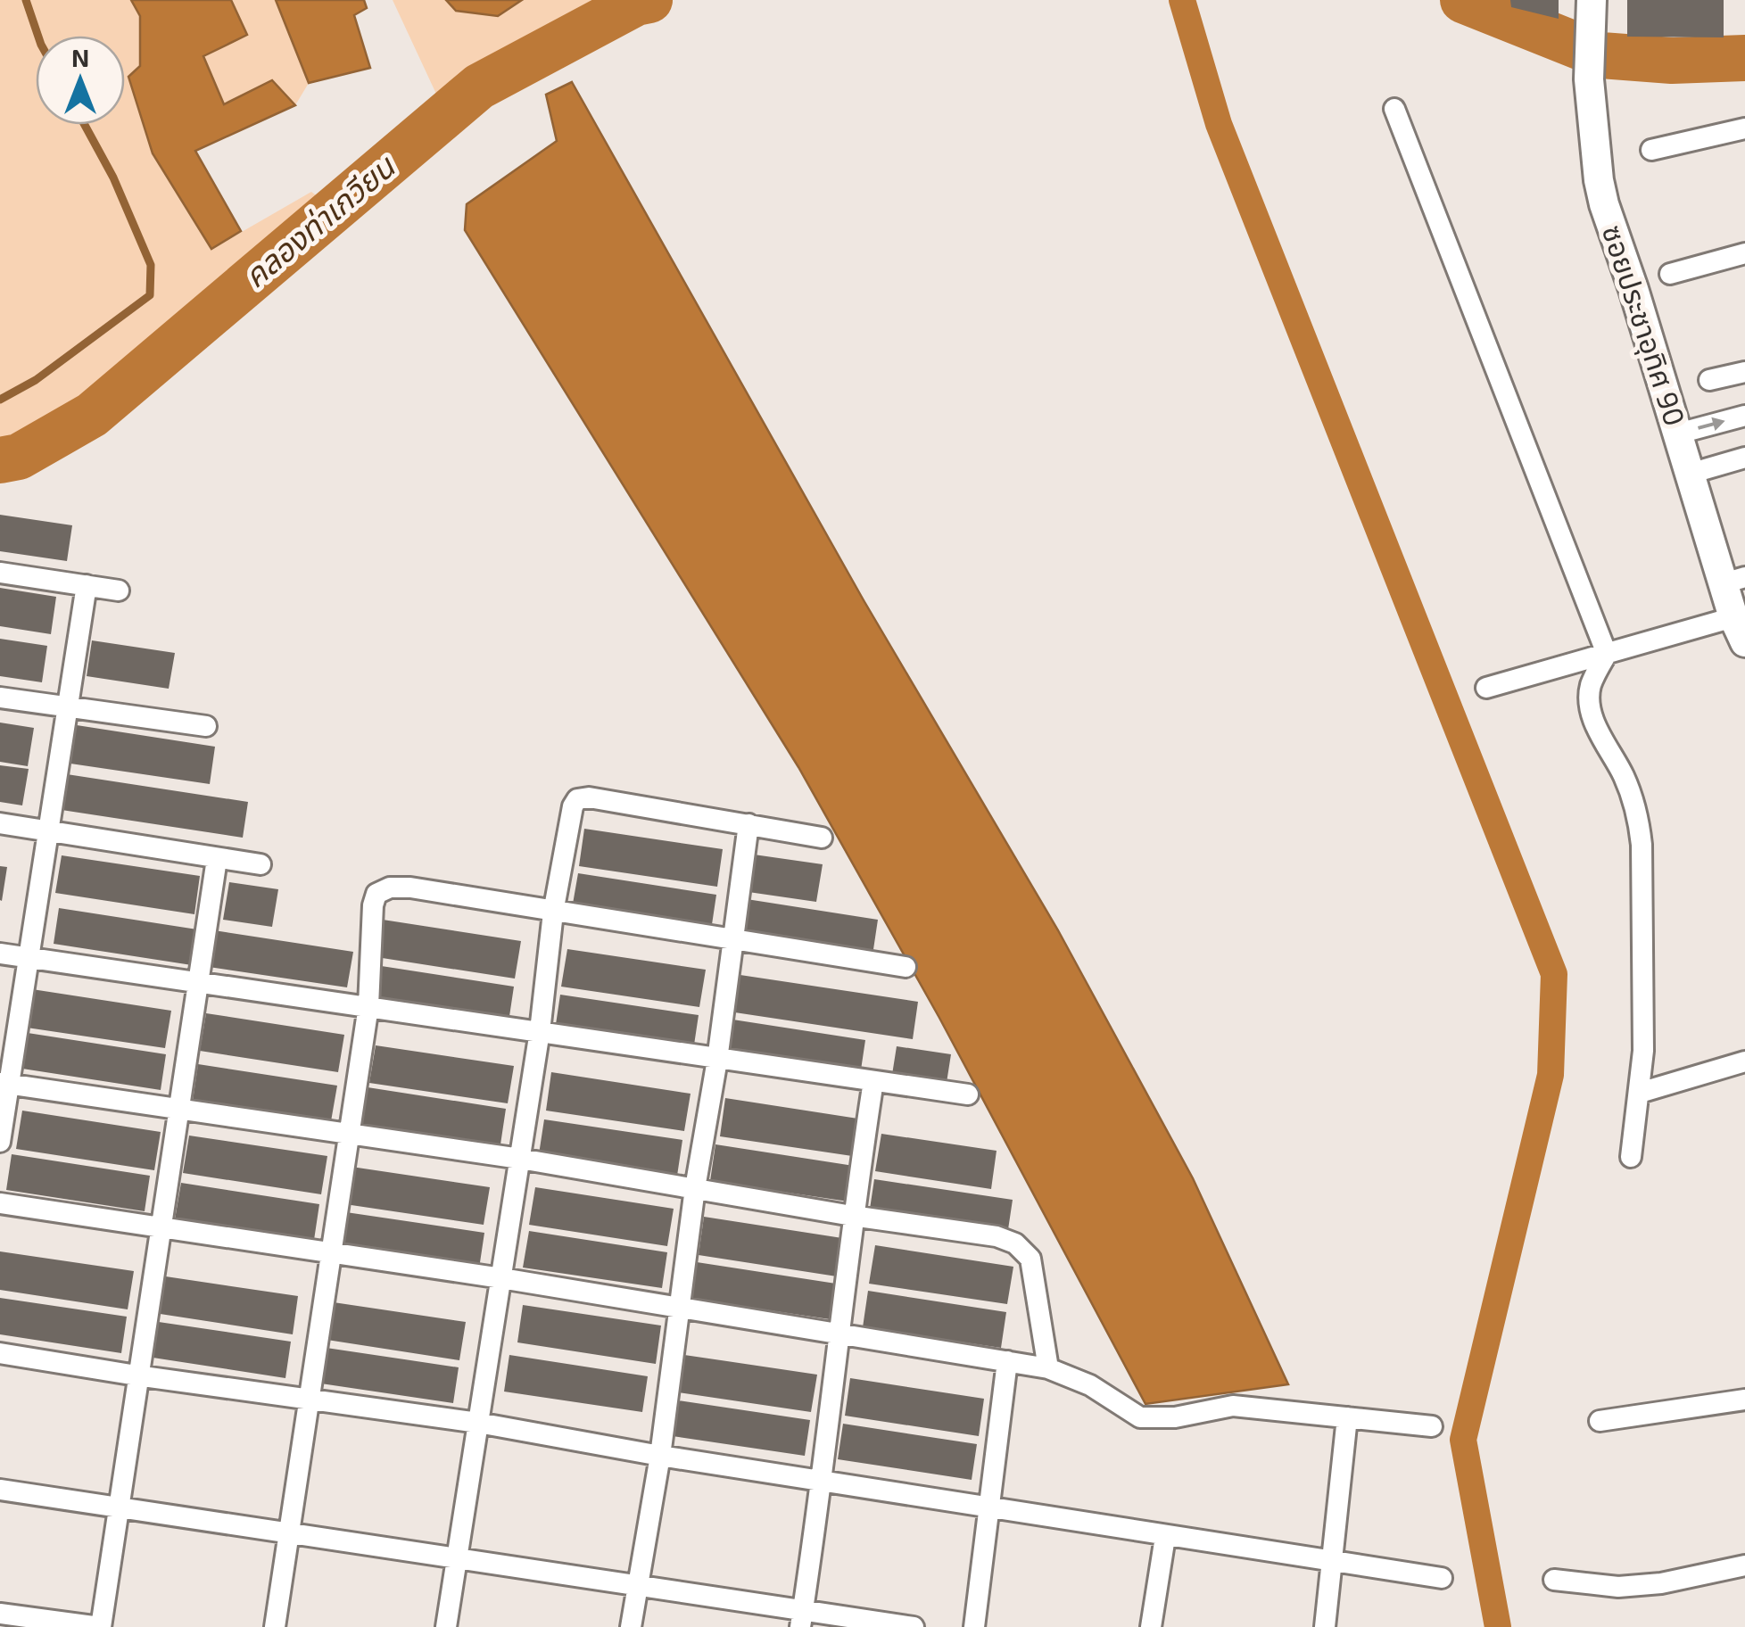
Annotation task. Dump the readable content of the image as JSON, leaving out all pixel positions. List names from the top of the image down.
{
  "streets": {
    "street": ["ซอยประชาอุทิศ 90"]
  },
  "water": ["คลองท่าเกวียน"],
  "north": "top"
}
